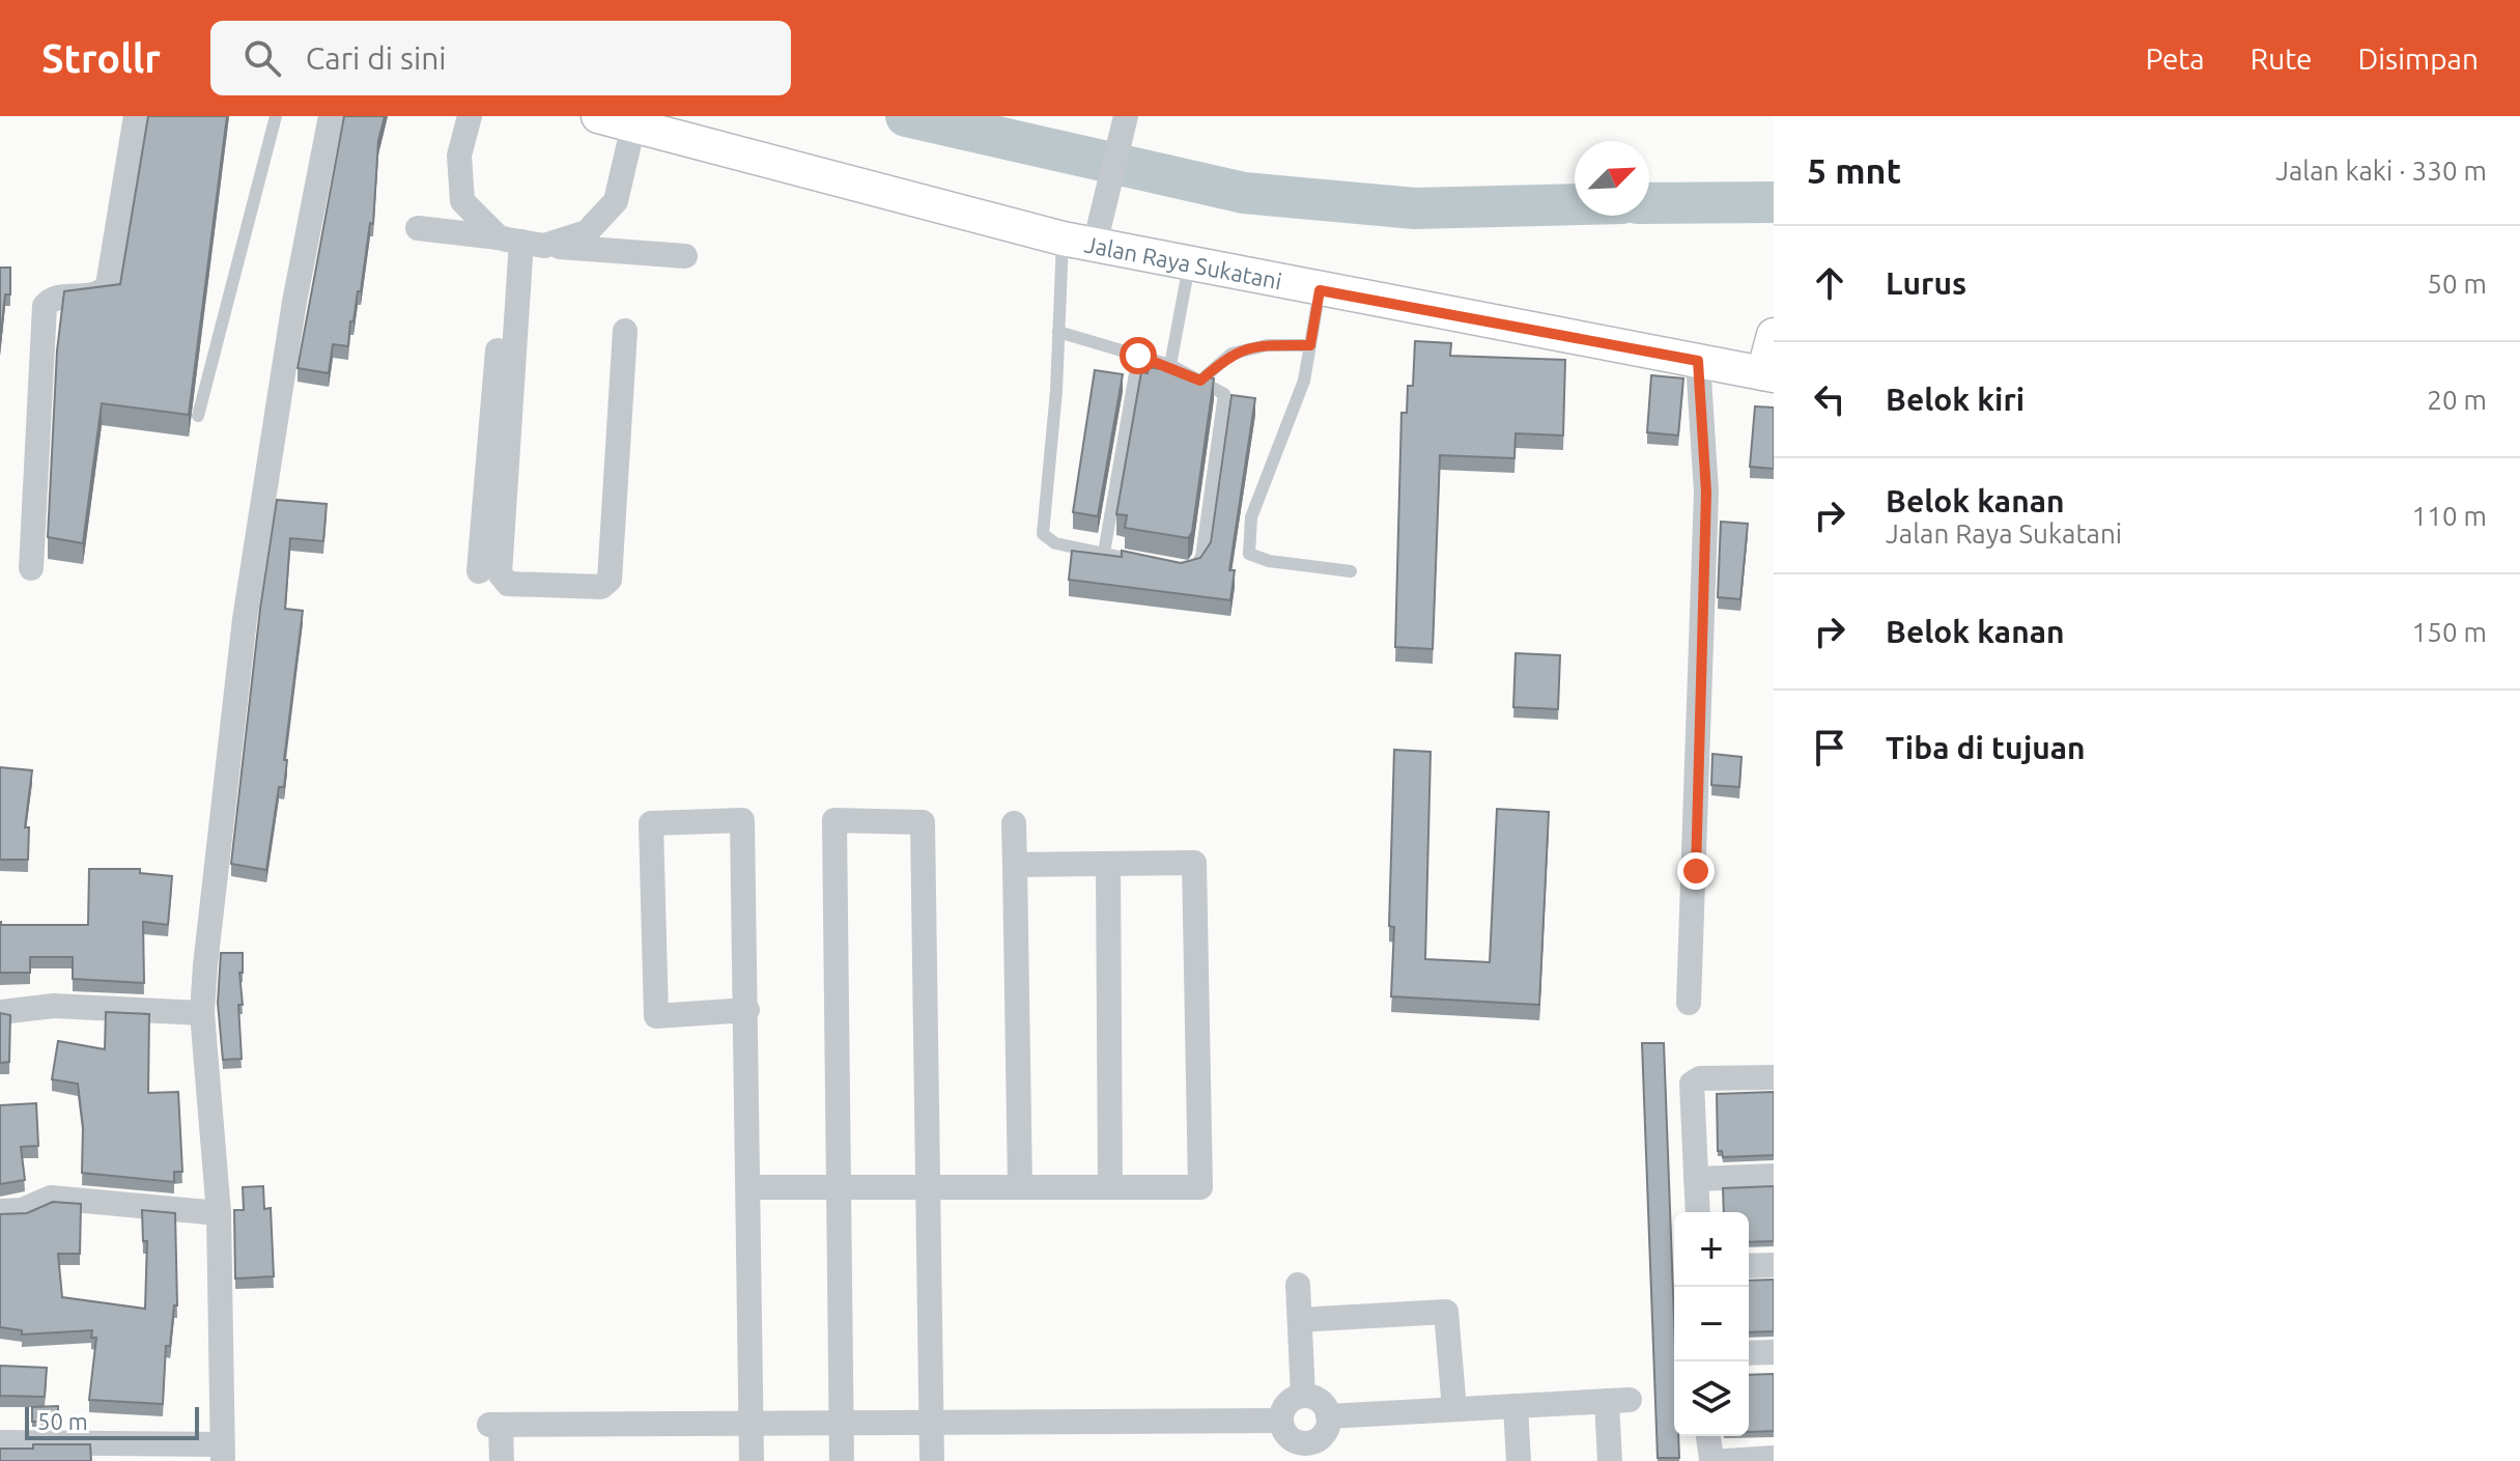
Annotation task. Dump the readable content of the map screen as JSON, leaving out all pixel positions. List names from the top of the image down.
{
  "streets": {
    "main road": ["Jalan Raya Sukatani"]
  },
  "scale_bar": "50 m",
  "north": "top right",
  "page": {
    "header": "Strollr",
    "search": "Cari di sini",
    "nav": ["Peta", "Rute", "Disimpan"],
    "heading": ["5 mnt", "Jalan kaki · 330 m"],
    "list": [
      ["Lurus", "50 m"],
      ["Belok kiri", "20 m"],
      ["Belok kanan", "Jalan Raya Sukatani", "110 m"],
      ["Belok kanan", "150 m"],
      "Tiba di tujuan"
    ],
    "map_buttons": ["+", "−"],
    "scale": "50 m"
  }
}
